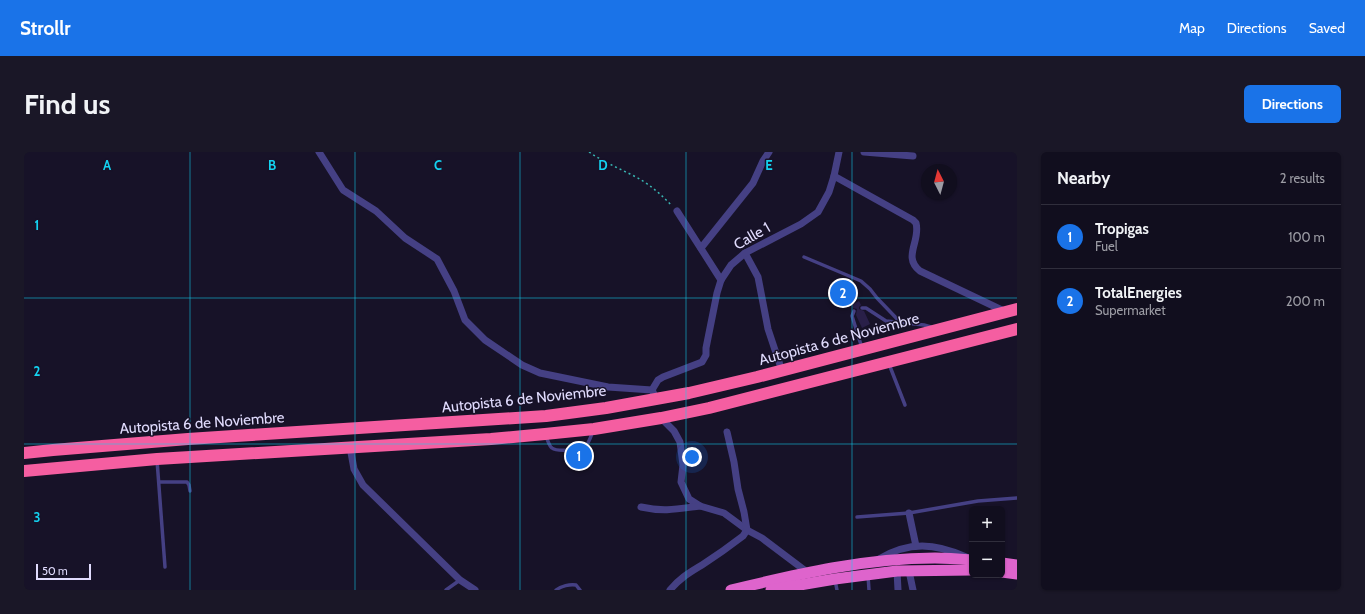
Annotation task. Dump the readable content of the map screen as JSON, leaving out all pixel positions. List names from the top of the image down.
{
  "streets": {
    "highway": ["Autopista 6 de Noviembre"],
    "street": ["Calle 1"]
  },
  "crossings": [
    ["Calle 1", "Autopista 6 de Noviembre"]
  ],
  "scale_bar": "50 m",
  "north": "top",
  "page": {
    "header": "Strollr",
    "nav": ["Map", "Directions", "Saved"],
    "buttons": "Directions",
    "title": "Find us",
    "heading": ["Nearby", "2 results"],
    "list": [
      {
        "mark": "1",
        "name": "Tropigas",
        "note": "Fuel",
        "value": "100 m"
      },
      {
        "mark": "2",
        "name": "TotalEnergies",
        "note": "Supermarket",
        "value": "200 m"
      }
    ],
    "pins": ["2", "1"],
    "map_buttons": ["+", "−"],
    "scale": "50 m"
  },
  "grid": {
    "columns": [
      "A",
      "B",
      "C",
      "D",
      "E"
    ],
    "rows": ["1", "2", "3"]
  }
}
